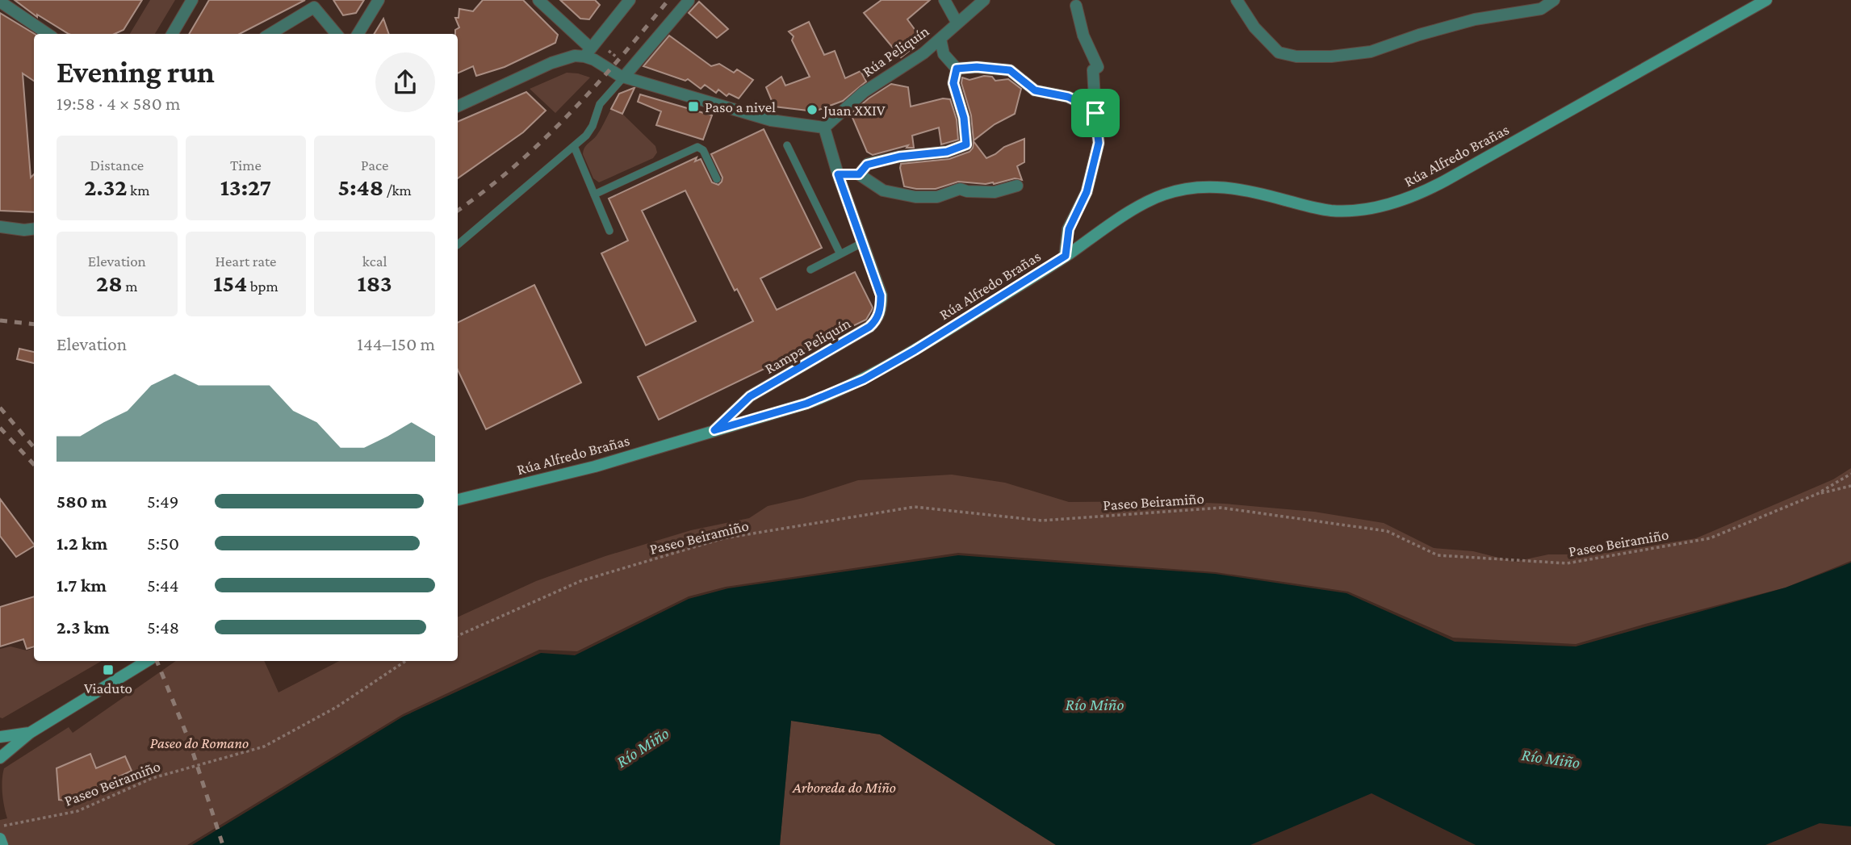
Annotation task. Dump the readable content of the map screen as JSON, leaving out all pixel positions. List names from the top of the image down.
{
  "streets": {
    "street": ["Rúa Peliquín", "Rúa Alfredo Brañas", "Rampa Peliquín"],
    "path": ["Paseo Beiramiño"]
  },
  "crossings": [
    ["Rúa Peliquín", "Rampa Peliquín"],
    ["Rúa Alfredo Brañas", "Rampa Peliquín"]
  ],
  "water": ["Río Miño"],
  "parks": ["Paseo do Romano", "Arboreda do Miño"],
  "places": {
    "transit": ["Paso a nivel", "Viaduto"],
    "other": ["Juan XXIV"]
  },
  "page": {
    "heading": ["Evening run", "19:58 · 4 × 580 m"],
    "stats": [
      ["Distance", "2.32 km"],
      ["Time", "13:27"],
      ["Pace", "5:48 /km"],
      ["Elevation", "28 m"],
      ["Heart rate", "154 bpm"],
      ["kcal", "183"]
    ],
    "chart": ["Elevation", "144–150 m"],
    "list": [
      {
        "name": "580 m",
        "note": "5:49"
      },
      {
        "name": "1.2 km",
        "note": "5:50"
      },
      {
        "name": "1.7 km",
        "note": "5:44"
      },
      {
        "name": "2.3 km",
        "note": "5:48"
      }
    ]
  }
}
